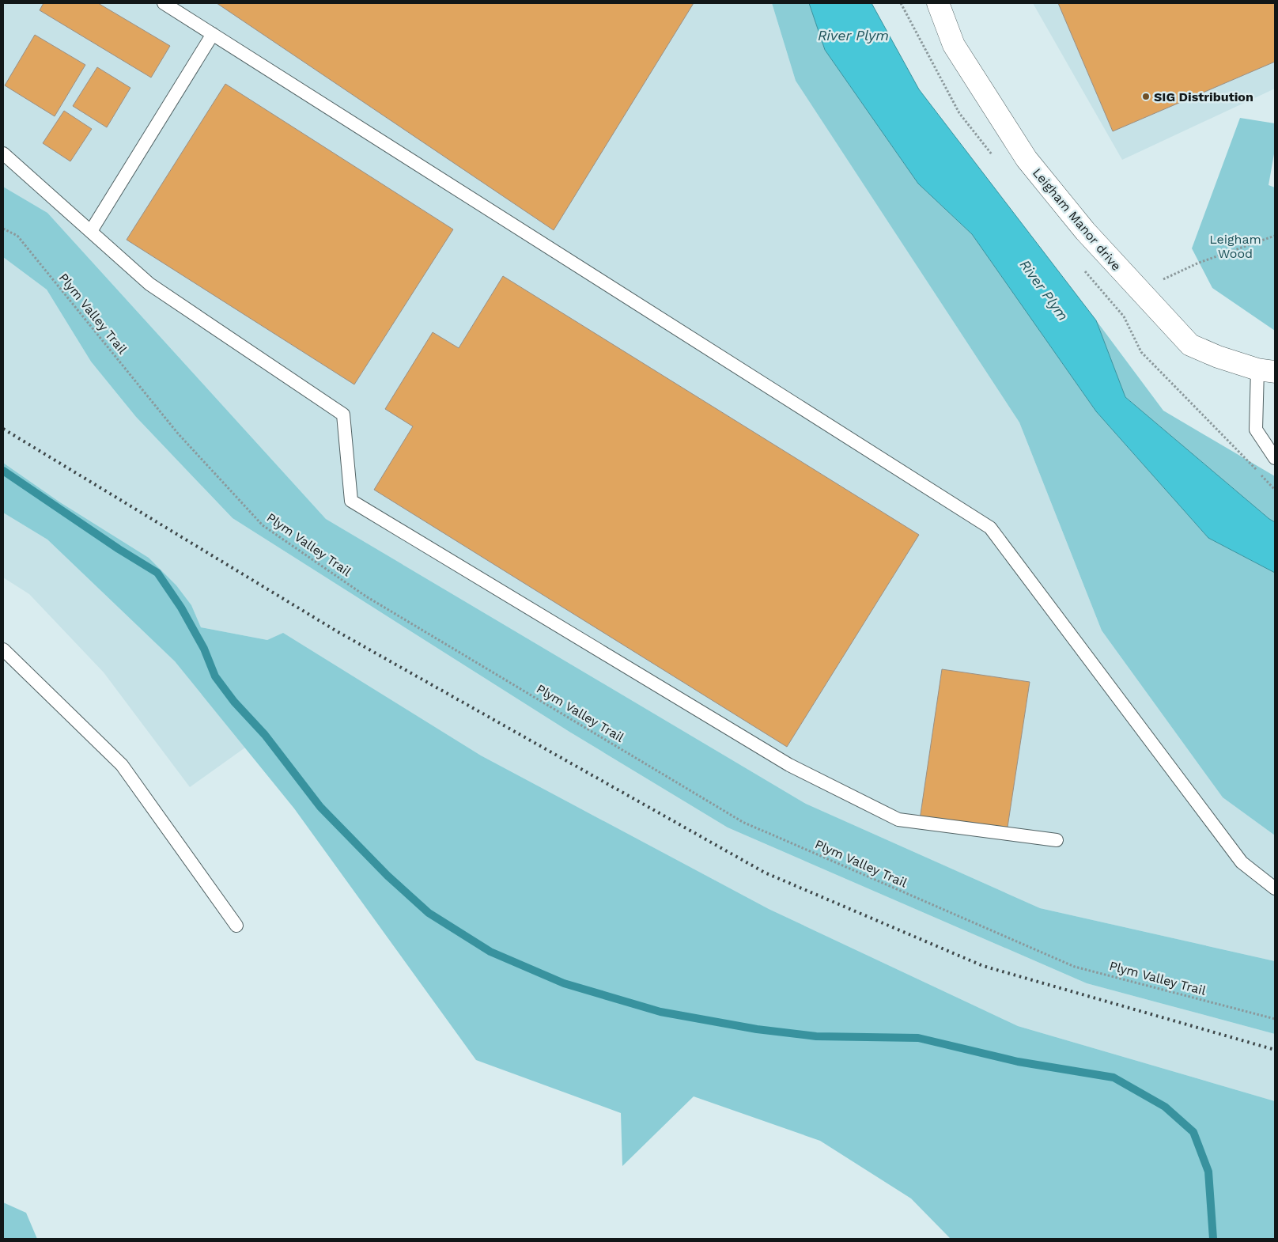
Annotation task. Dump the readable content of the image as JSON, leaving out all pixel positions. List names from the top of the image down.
{
  "streets": {
    "street": ["Leigham Manor drive"],
    "path": ["Plym Valley Trail"]
  },
  "water": ["River Plym"],
  "parks": ["Leigham Wood"],
  "places": ["SIG Distribution"]
}
